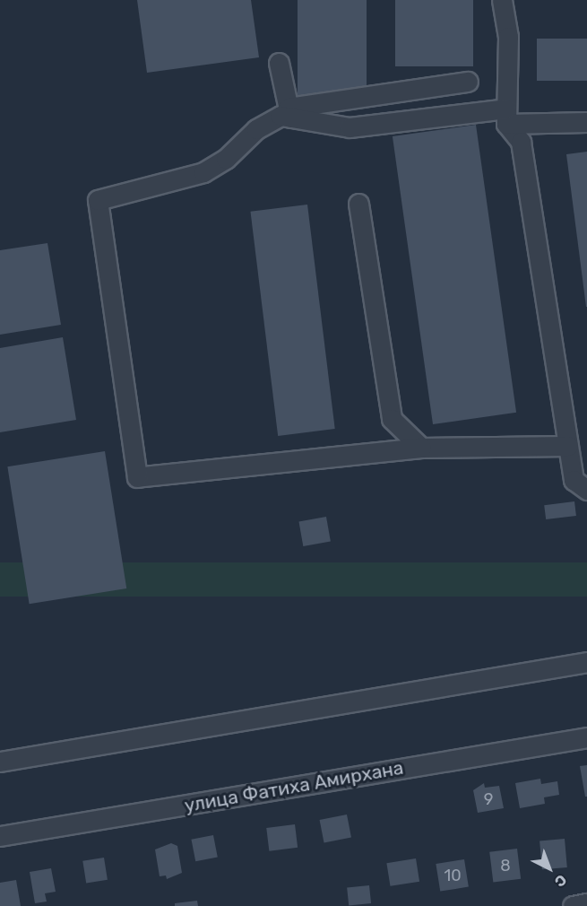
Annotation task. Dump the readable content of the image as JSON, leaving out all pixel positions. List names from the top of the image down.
{
  "streets": {
    "street": ["улица Фатиха Амирхана"]
  },
  "house_numbers": ["9", "8", "10"],
  "north": "bottom right"
}
